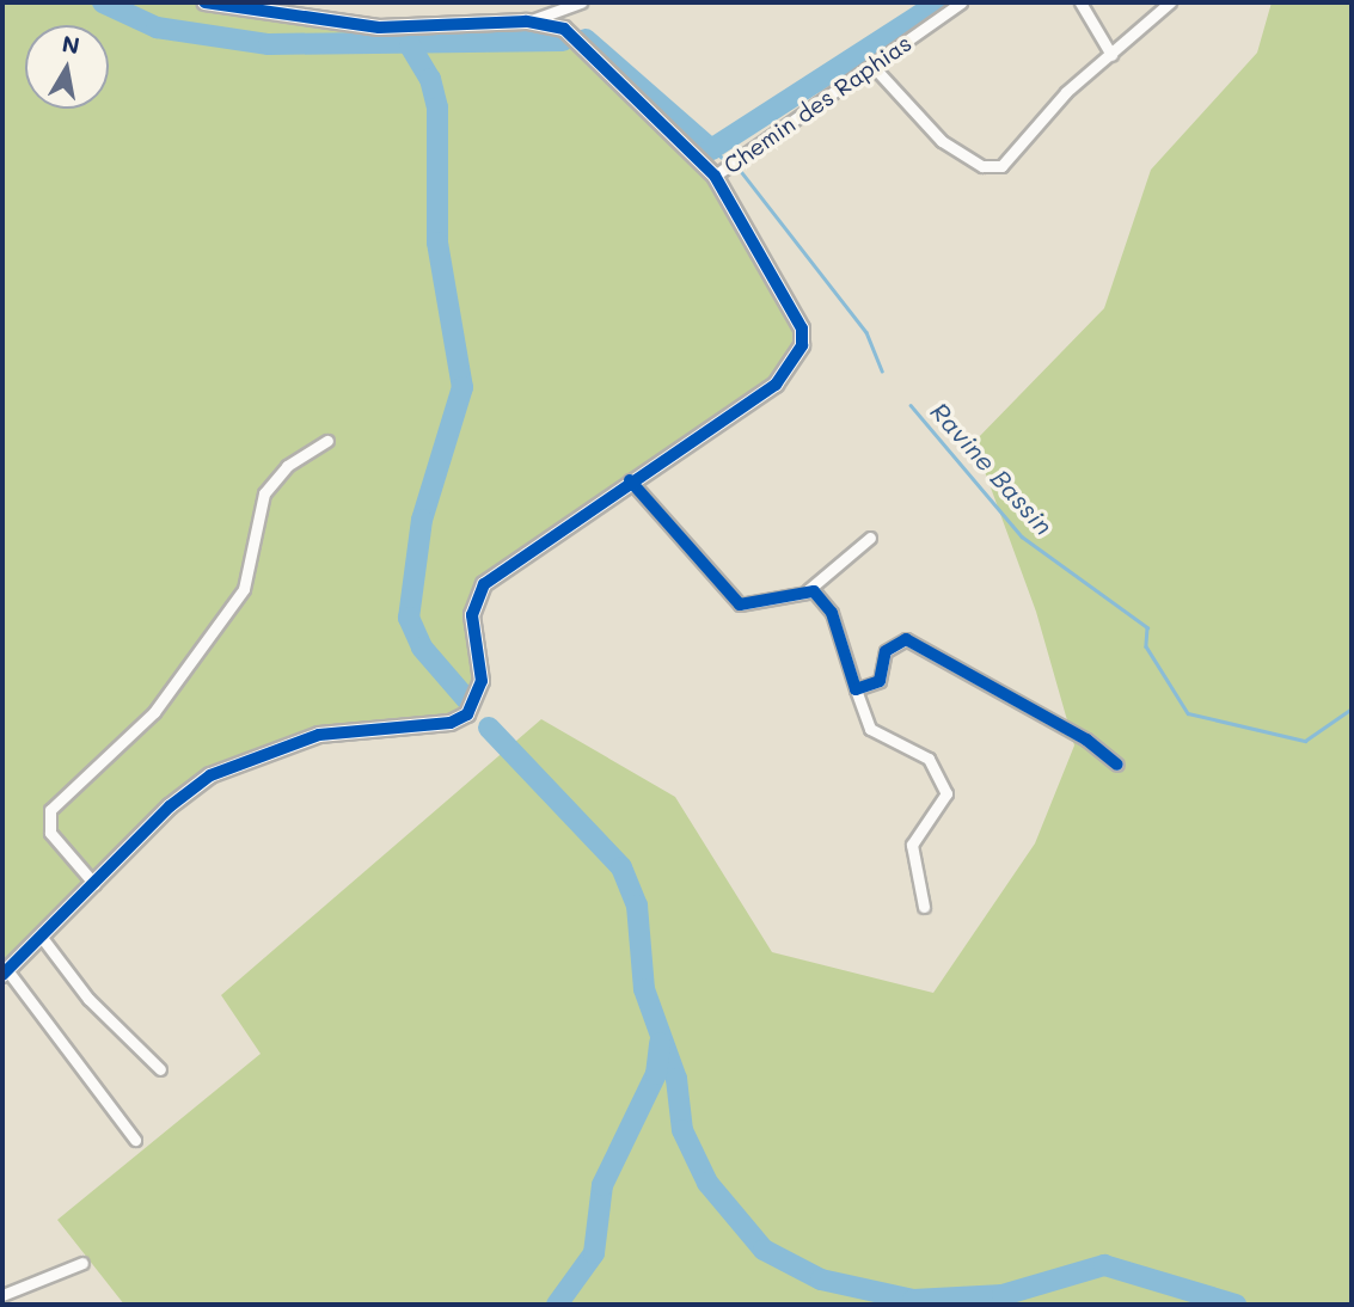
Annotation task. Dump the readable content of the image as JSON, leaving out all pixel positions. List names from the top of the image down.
{
  "streets": {
    "street": ["Chemin des Raphias"]
  },
  "water": ["Ravine Bassin"],
  "north": "top"
}
